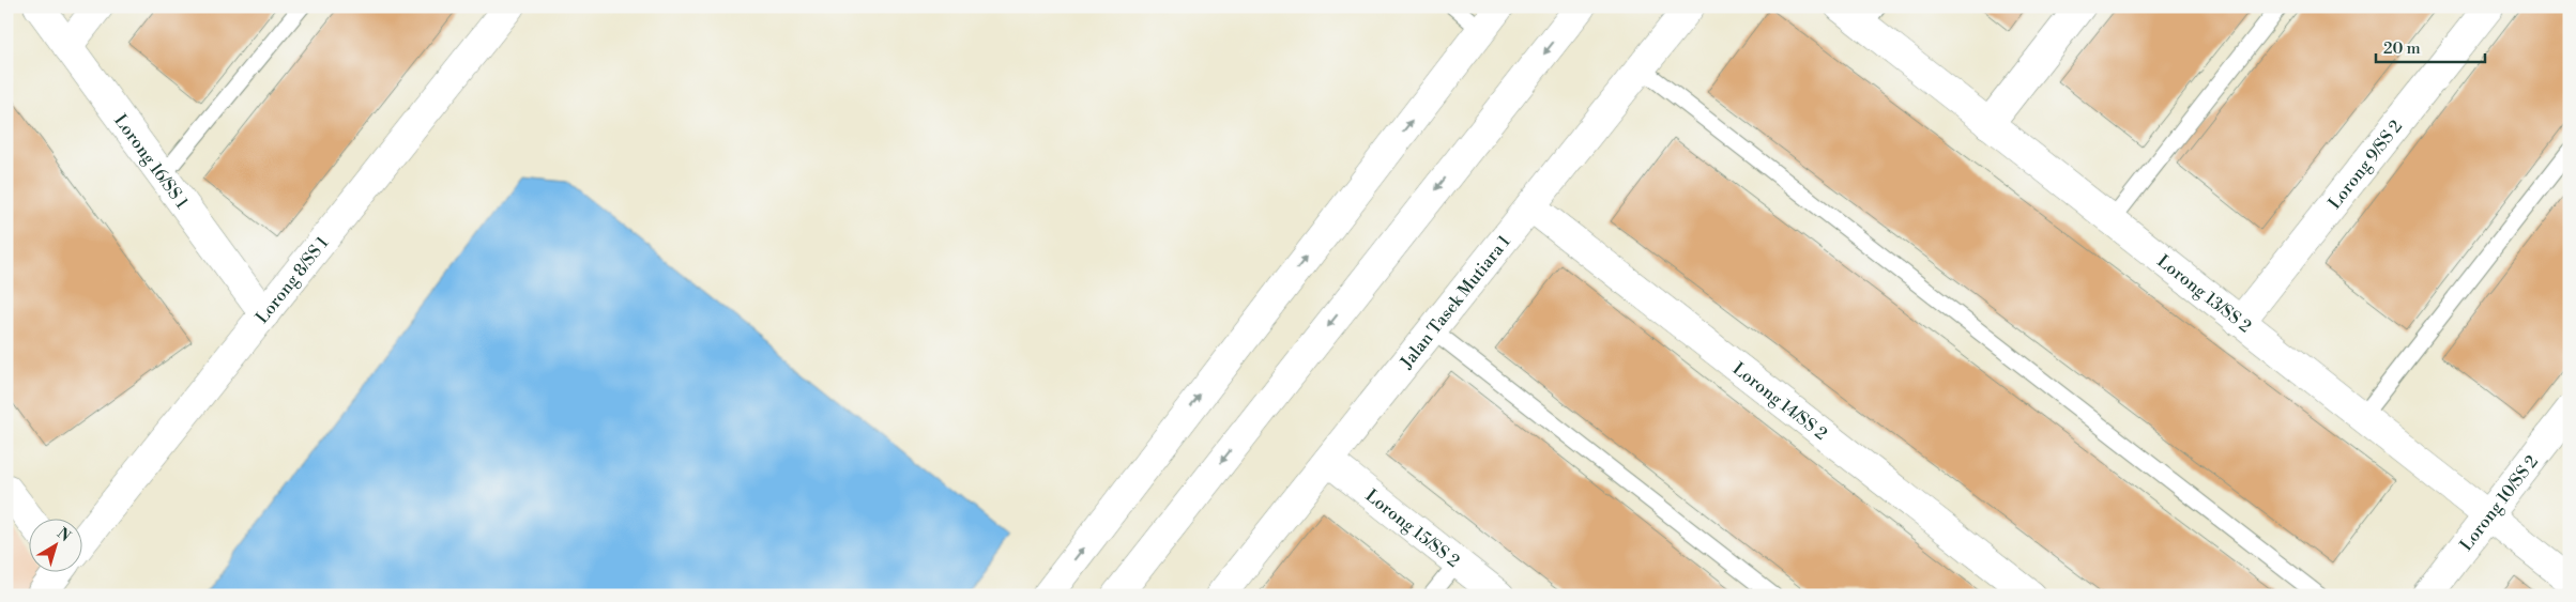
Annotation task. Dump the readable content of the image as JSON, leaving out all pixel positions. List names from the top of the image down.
{
  "streets": {
    "street": [
      "Lorong 16/SS 1",
      "Lorong 9/SS 2",
      "Lorong 8/SS 1",
      "Lorong 13/SS 2",
      "Jalan Tasek Mutiara 1",
      "Lorong 14/SS 2",
      "Lorong 10/SS 2",
      "Lorong 15/SS 2"
    ]
  },
  "crossings": [
    ["Lorong 16/SS 1", "Lorong 8/SS 1"],
    ["Lorong 9/SS 2", "Lorong 13/SS 2"],
    ["Lorong 13/SS 2", "Lorong 10/SS 2"],
    ["Jalan Tasek Mutiara 1", "Lorong 14/SS 2"],
    ["Jalan Tasek Mutiara 1", "Lorong 15/SS 2"]
  ],
  "scale_bar": "20 m",
  "north": "top right"
}
